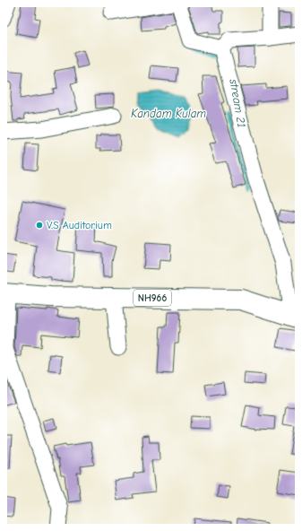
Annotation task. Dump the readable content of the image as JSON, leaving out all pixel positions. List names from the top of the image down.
{
  "streets": {
    "highway": ["NH966"]
  },
  "water": ["stream 21", "Kandam Kulam"],
  "places": ["V.S Auditorium"]
}
